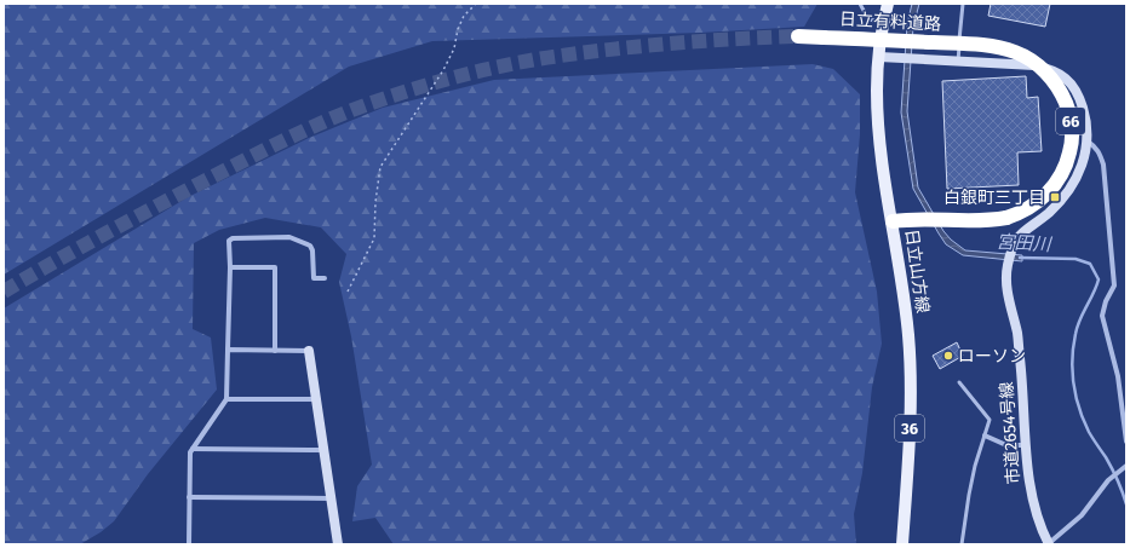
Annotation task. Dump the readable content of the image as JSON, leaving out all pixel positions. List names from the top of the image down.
{
  "streets": {
    "highway": ["日立有料道路", "66"],
    "main road": ["日立山方線", "36"],
    "street": ["市道2654号線"]
  },
  "crossings": [
    ["日立有料道路", "日立山方線"],
    ["日立山方線", "市道2654号線"]
  ],
  "water": ["宮田川"],
  "places": {
    "transit": ["白銀町三丁目"],
    "other": ["ローソン"]
  }
}
